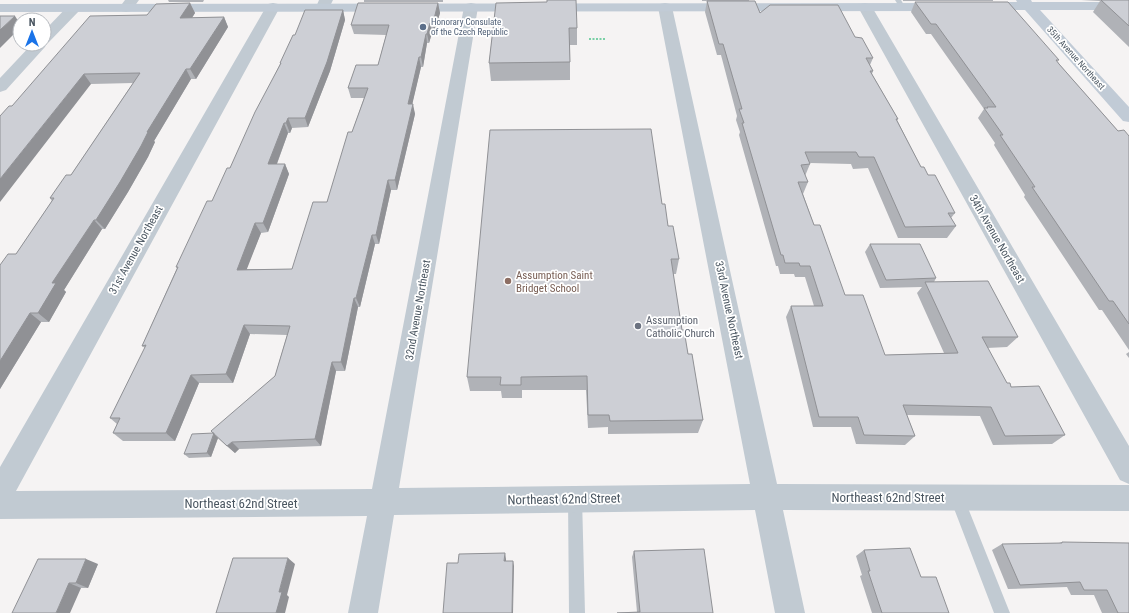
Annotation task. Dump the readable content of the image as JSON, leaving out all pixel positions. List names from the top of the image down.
{
  "streets": {
    "main road": ["35th Avenue Northeast"],
    "street": [
      "34th Avenue Northeast",
      "31st Avenue Northeast",
      "32nd Avenue Northeast",
      "33rd Avenue Northeast",
      "Northeast 62nd Street"
    ]
  },
  "crossings": [
    ["32nd Avenue Northeast", "Northeast 62nd Street"],
    ["33rd Avenue Northeast", "Northeast 62nd Street"]
  ],
  "places": ["Honorary Consulate of the Czech Republic", "Assumption Saint Bridget School", "Assumption Catholic Church"],
  "north": "top"
}
